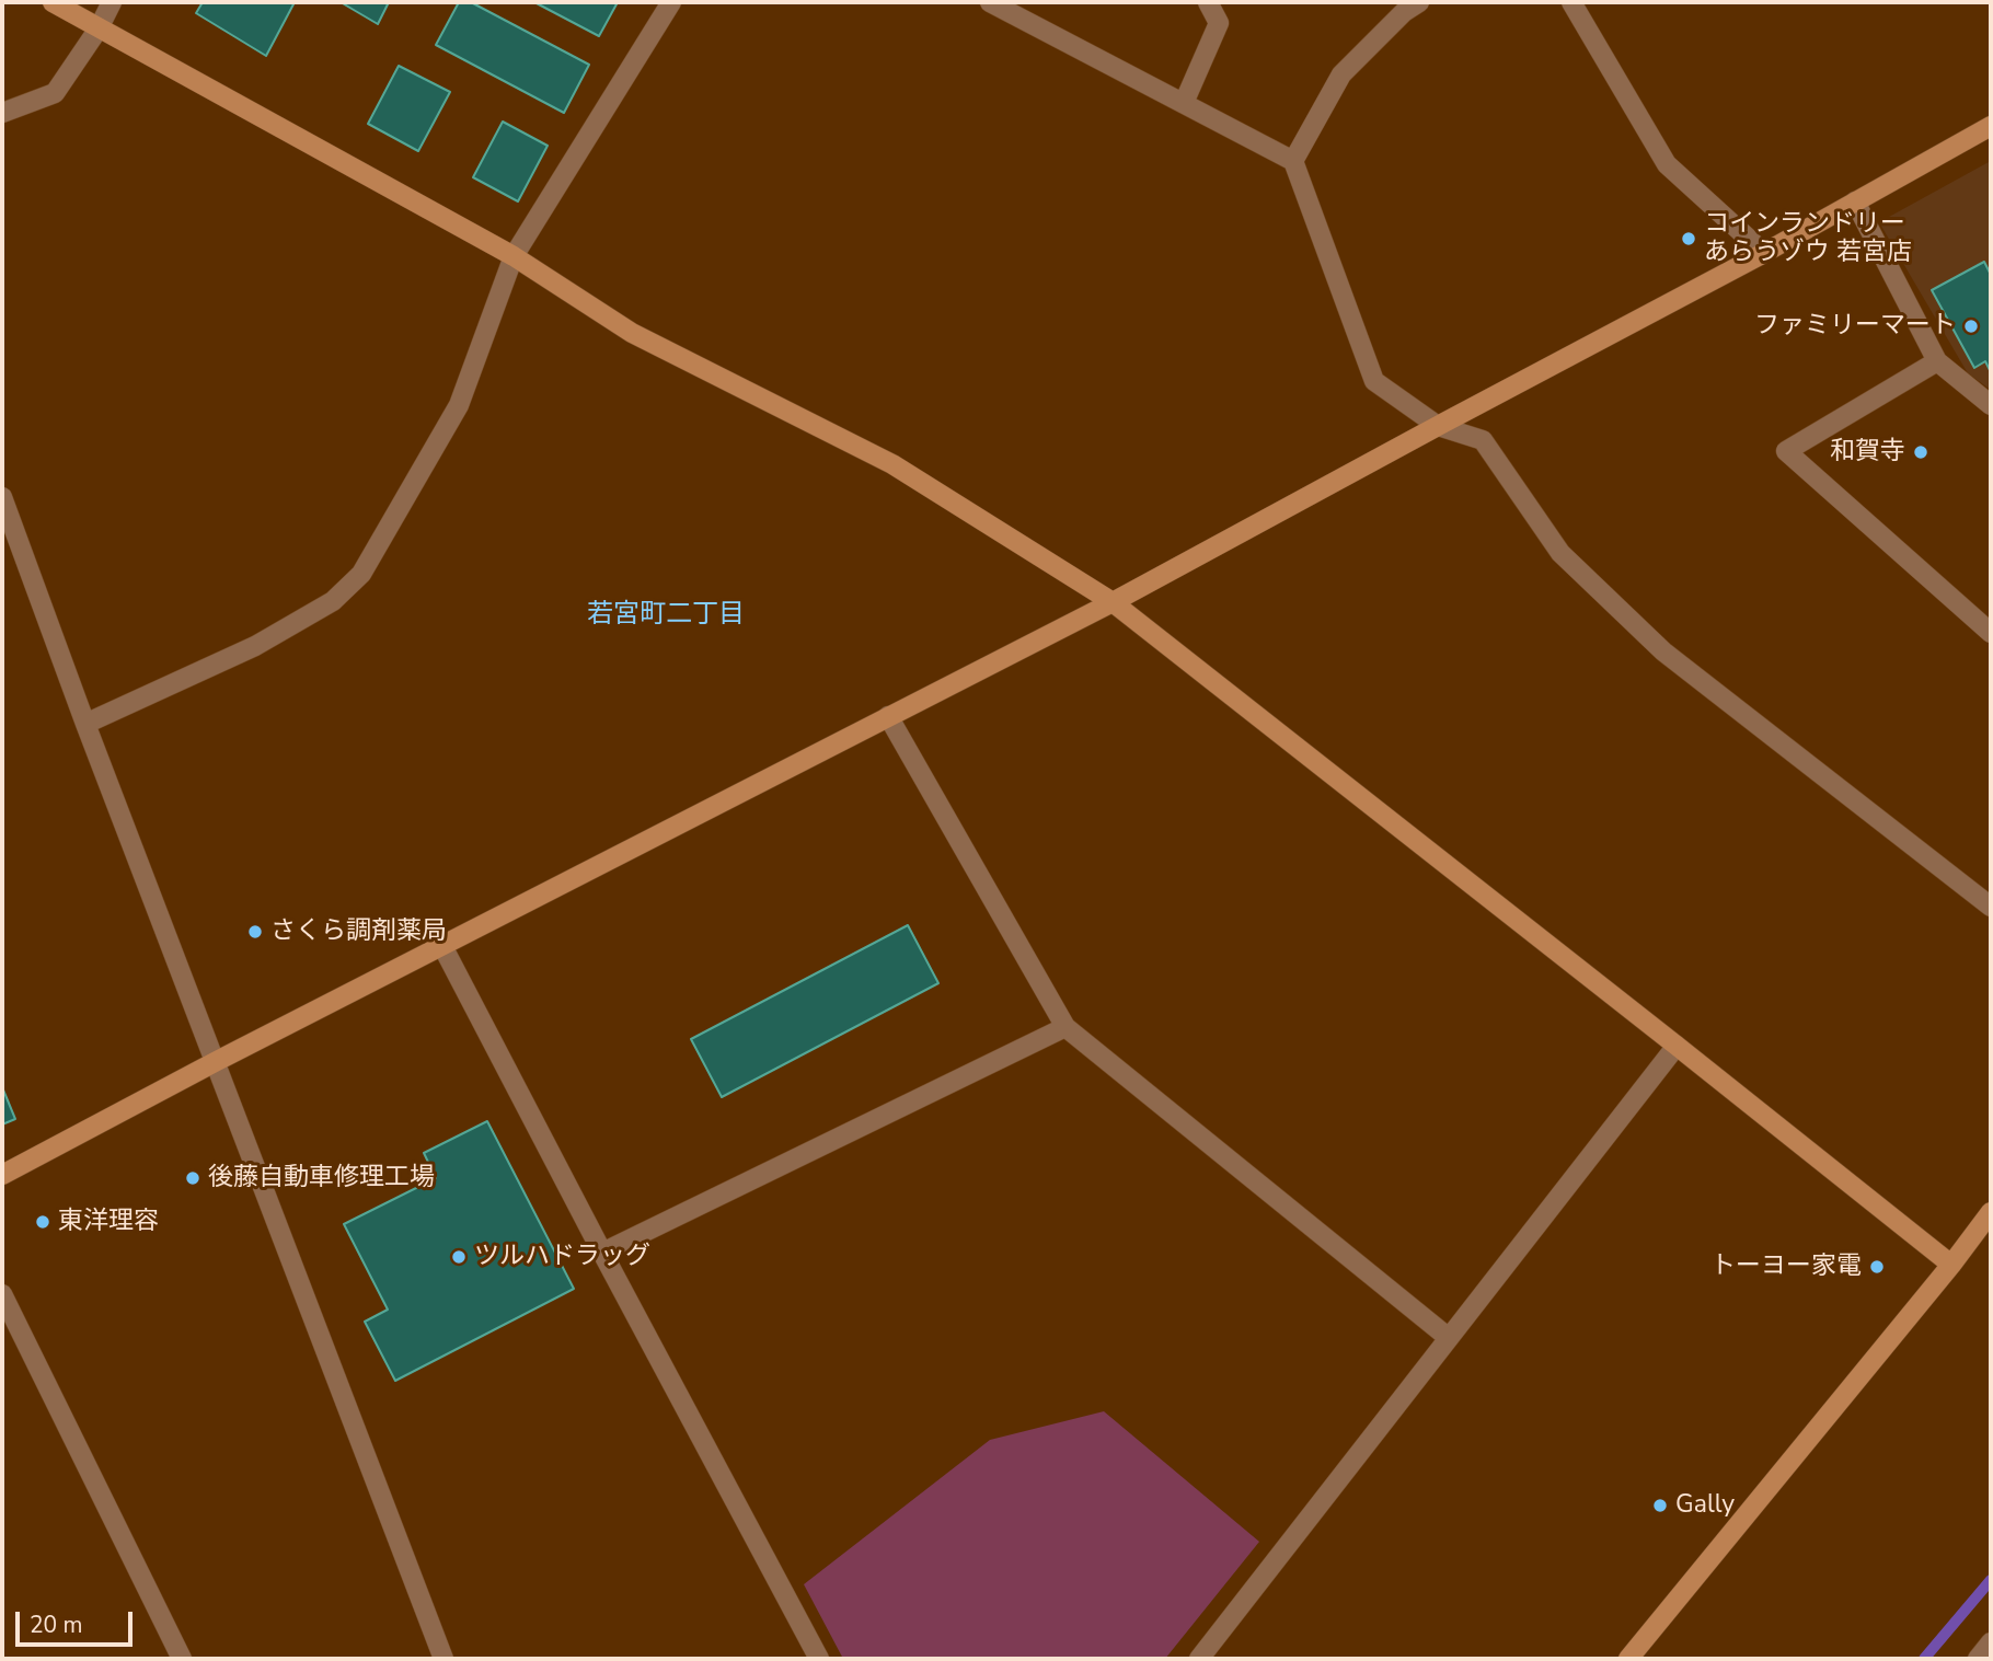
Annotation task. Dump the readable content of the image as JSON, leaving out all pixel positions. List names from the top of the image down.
{
  "districts": ["若宮町二丁目"],
  "places": [
    "コインランドリー あらうゾウ 若宮店",
    "ファミリーマート",
    "和賀寺",
    "さくら調剤薬局",
    "後藤自動車修理工場",
    "東洋理容",
    "ツルハドラッグ",
    "トーヨー家電",
    "Gally"
  ],
  "scale_bar": "20 m"
}
